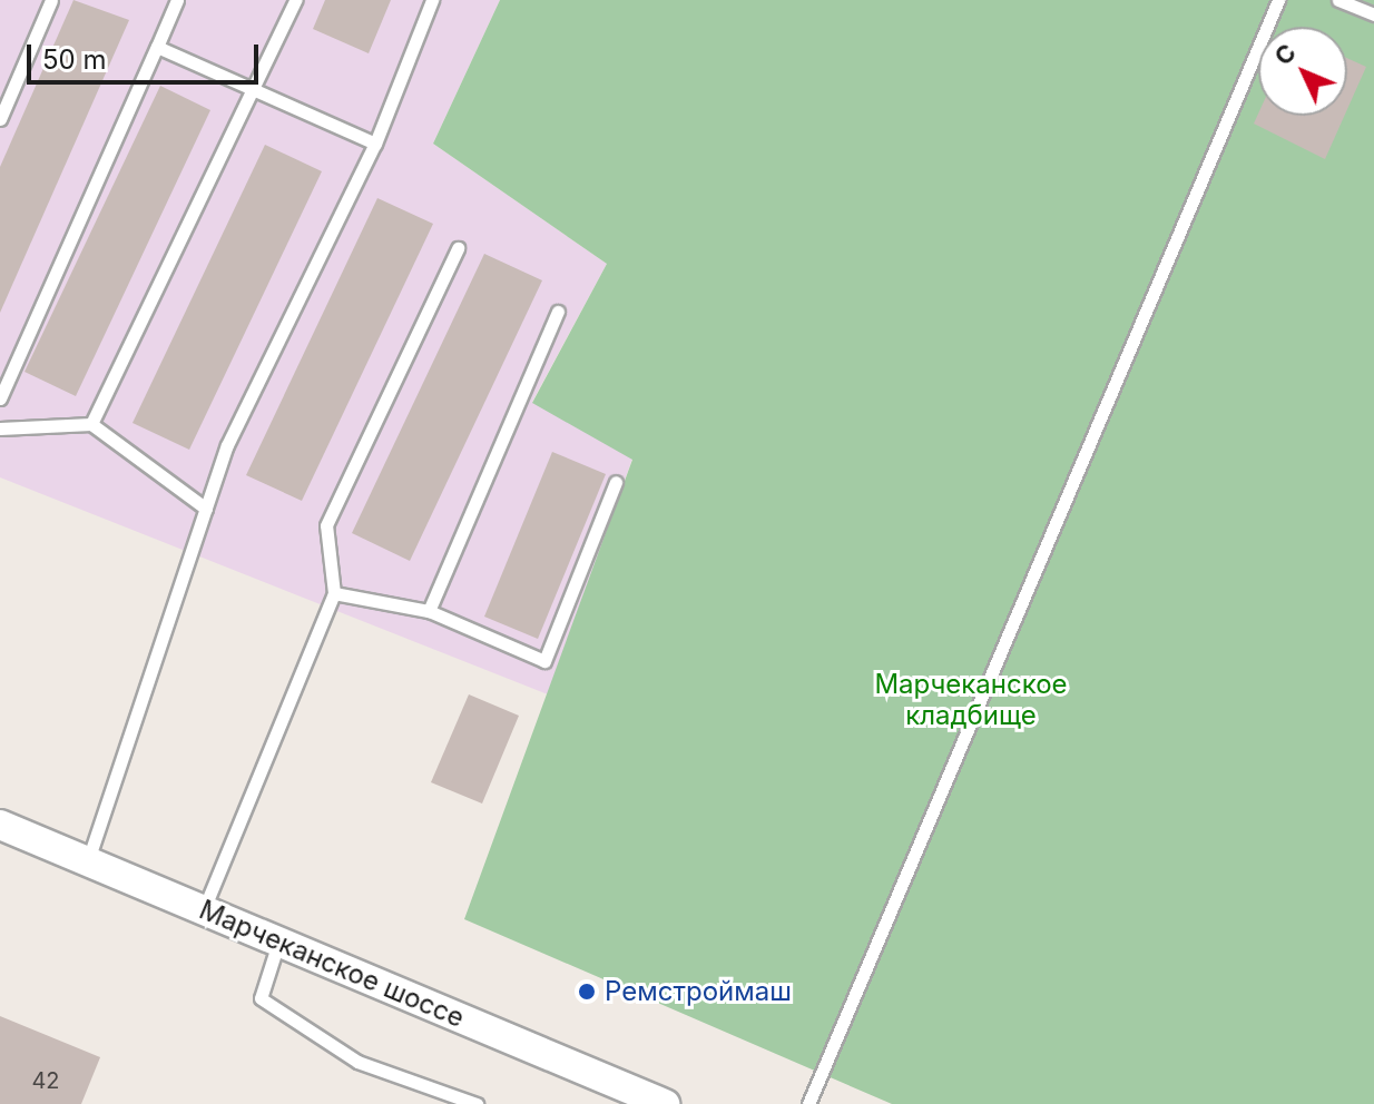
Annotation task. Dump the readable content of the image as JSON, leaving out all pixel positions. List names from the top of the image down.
{
  "streets": {
    "street": ["Марчеканское шоссе"]
  },
  "parks": ["Марчеканское кладбище"],
  "places": ["Ремстроймаш"],
  "house_numbers": ["42"],
  "scale_bar": "50 m",
  "north": "top left"
}
